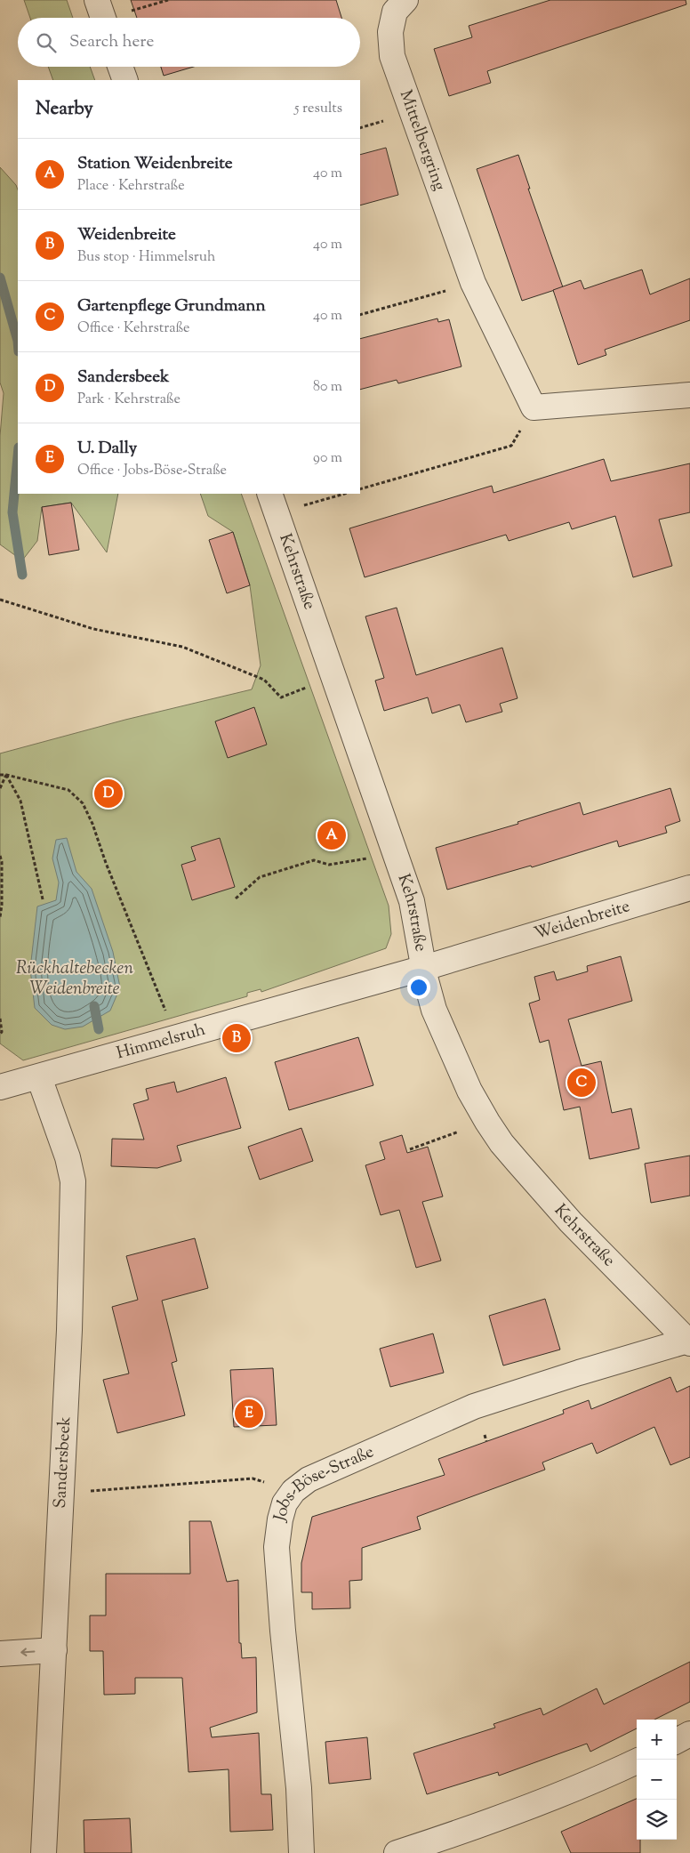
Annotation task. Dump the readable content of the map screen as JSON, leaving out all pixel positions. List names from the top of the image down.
{
  "streets": {
    "street": [
      "Mittelbergring",
      "Kehrstraße",
      "Weidenbreite",
      "Himmelsruh",
      "Sandersbeek",
      "Jobs-Böse-Straße"
    ]
  },
  "crossings": [
    ["Kehrstraße", "Weidenbreite"],
    ["Kehrstraße", "Himmelsruh"],
    ["Kehrstraße", "Jobs-Böse-Straße"],
    ["Weidenbreite", "Himmelsruh"],
    ["Himmelsruh", "Sandersbeek"]
  ],
  "water": ["Rückhaltebecken Weidenbreite"],
  "page": {
    "search": "Search here",
    "heading": ["Nearby", "5 results"],
    "list": [
      {
        "mark": "A",
        "name": "Station Weidenbreite",
        "note": "Place · Kehrstraße",
        "value": "40 m"
      },
      {
        "mark": "B",
        "name": "Weidenbreite",
        "note": "Bus stop · Himmelsruh",
        "value": "40 m"
      },
      {
        "mark": "C",
        "name": "Gartenpflege Grundmann",
        "note": "Office · Kehrstraße",
        "value": "40 m"
      },
      {
        "mark": "D",
        "name": "Sandersbeek",
        "note": "Park · Kehrstraße",
        "value": "80 m"
      },
      {
        "mark": "E",
        "name": "U. Dally",
        "note": "Office · Jobs-Böse-Straße",
        "value": "90 m"
      }
    ],
    "pins": [
      "D",
      "A",
      "B",
      "C",
      "E"
    ],
    "map_buttons": ["+", "−"]
  }
}
